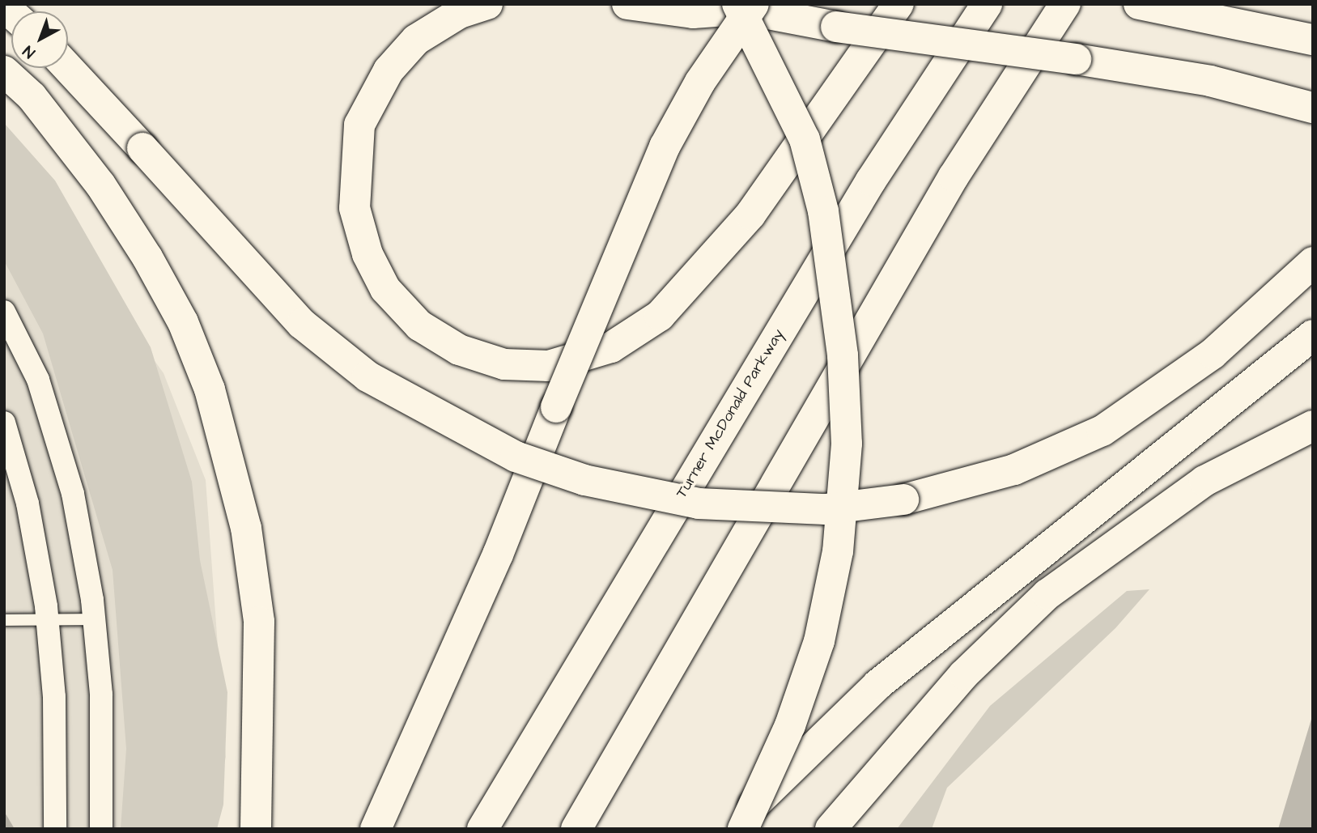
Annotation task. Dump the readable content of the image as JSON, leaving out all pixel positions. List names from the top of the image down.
{
  "streets": {
    "highway": ["Turner McDonald Parkway"]
  },
  "north": "bottom left"
}
